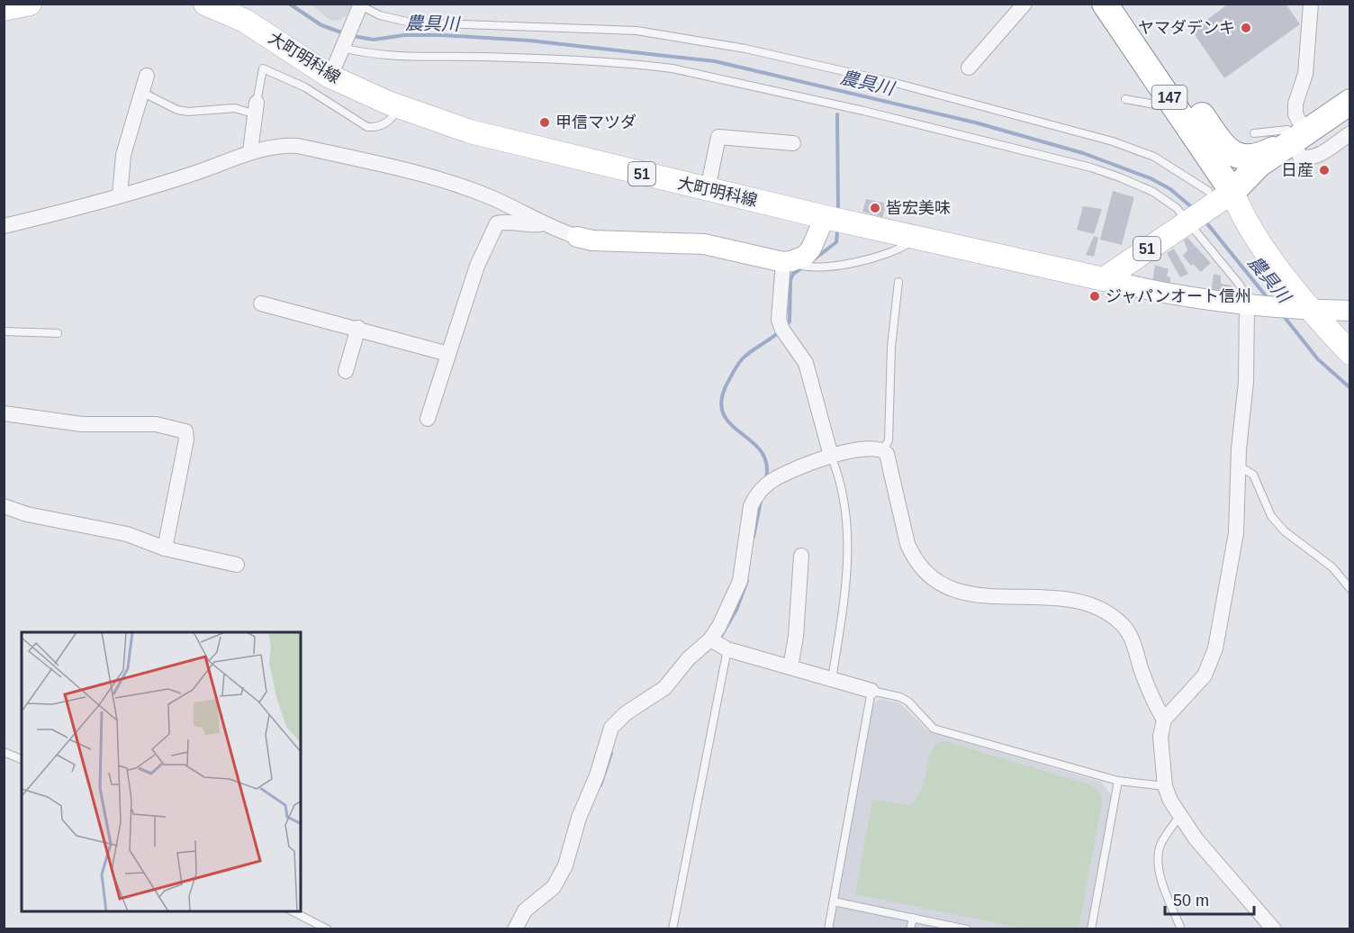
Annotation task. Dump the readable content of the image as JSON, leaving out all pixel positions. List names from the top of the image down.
{
  "streets": {
    "highway": ["147"],
    "main road": ["大町明科線", "51"]
  },
  "crossings": [
    ["大町明科線", "51"],
    ["147", "51"]
  ],
  "water": ["農具川"],
  "places": [
    "ヤマダデンキ",
    "甲信マツダ",
    "日産",
    "皆宏美味",
    "ジャパンオート信州"
  ],
  "scale_bar": "50 m"
}
